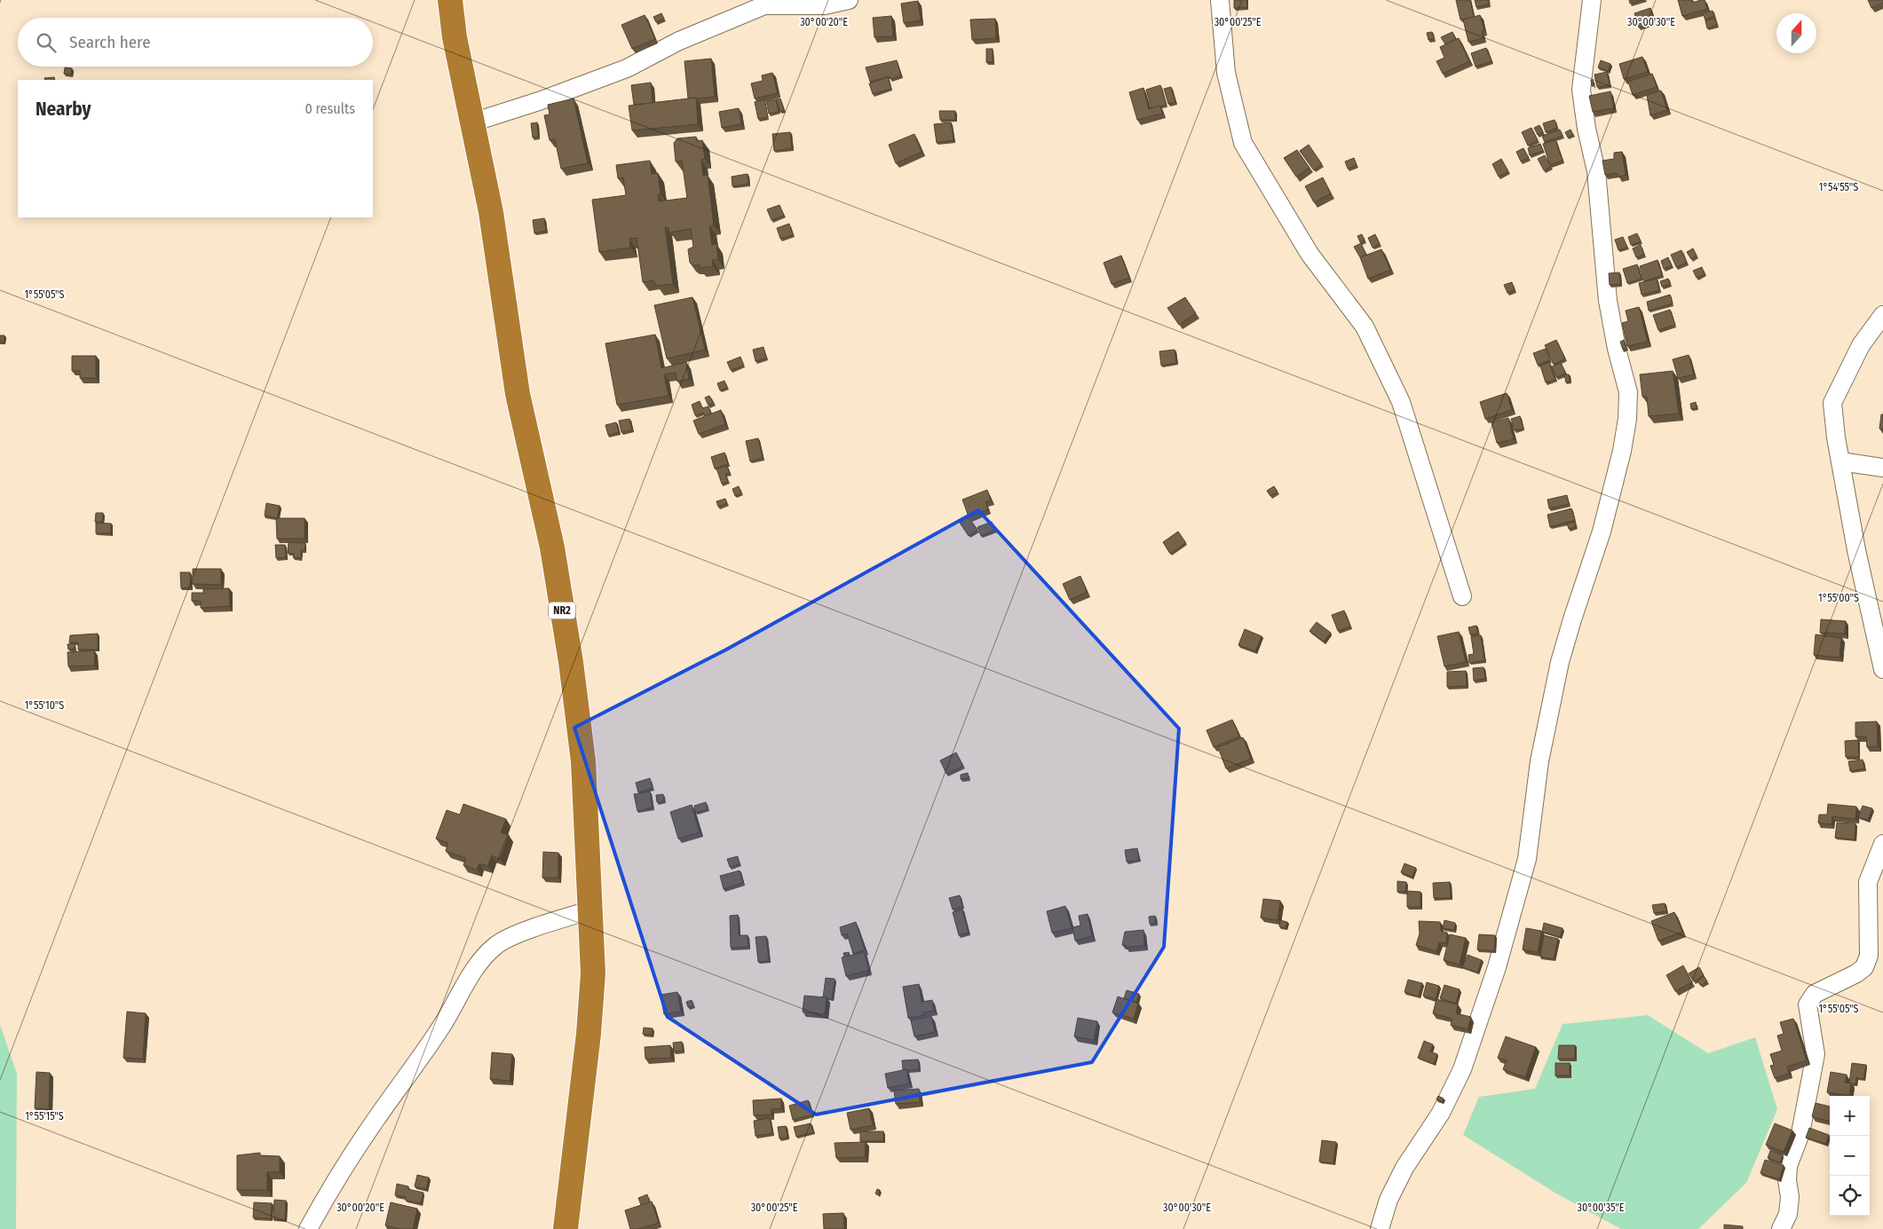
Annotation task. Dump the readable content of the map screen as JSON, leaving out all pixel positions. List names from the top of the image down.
{
  "streets": {
    "highway": ["NR2"]
  },
  "north": "top",
  "page": {
    "search": "Search here",
    "heading": ["Nearby", "0 results"],
    "map_buttons": ["+", "−"]
  },
  "coordinates": [
    "30°00'20\"E",
    "30°00'25\"E",
    "30°00'30\"E",
    "1°54'55\"S",
    "1°55'05\"S",
    "1°55'00\"S",
    "1°55'10\"S",
    "1°55'15\"S",
    "30°00'35\"E"
  ]
}
